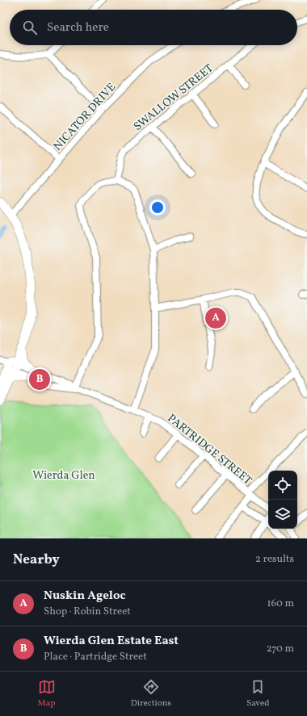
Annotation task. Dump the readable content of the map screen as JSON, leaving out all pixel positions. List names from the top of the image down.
{
  "streets": {
    "street": ["SWALLOW STREET", "NICATOR DRIVE", "PARTRIDGE STREET"]
  },
  "parks": ["Wierda Glen"],
  "page": {
    "search": "Search here",
    "pins": ["A", "B"],
    "heading": ["Nearby", "2 results"],
    "list": [
      {
        "mark": "A",
        "name": "Nuskin Ageloc",
        "note": "Shop · Robin Street",
        "value": "160 m"
      },
      {
        "mark": "B",
        "name": "Wierda Glen Estate East",
        "note": "Place · Partridge Street",
        "value": "270 m"
      }
    ],
    "nav": ["Map", "Directions", "Saved"]
  }
}
